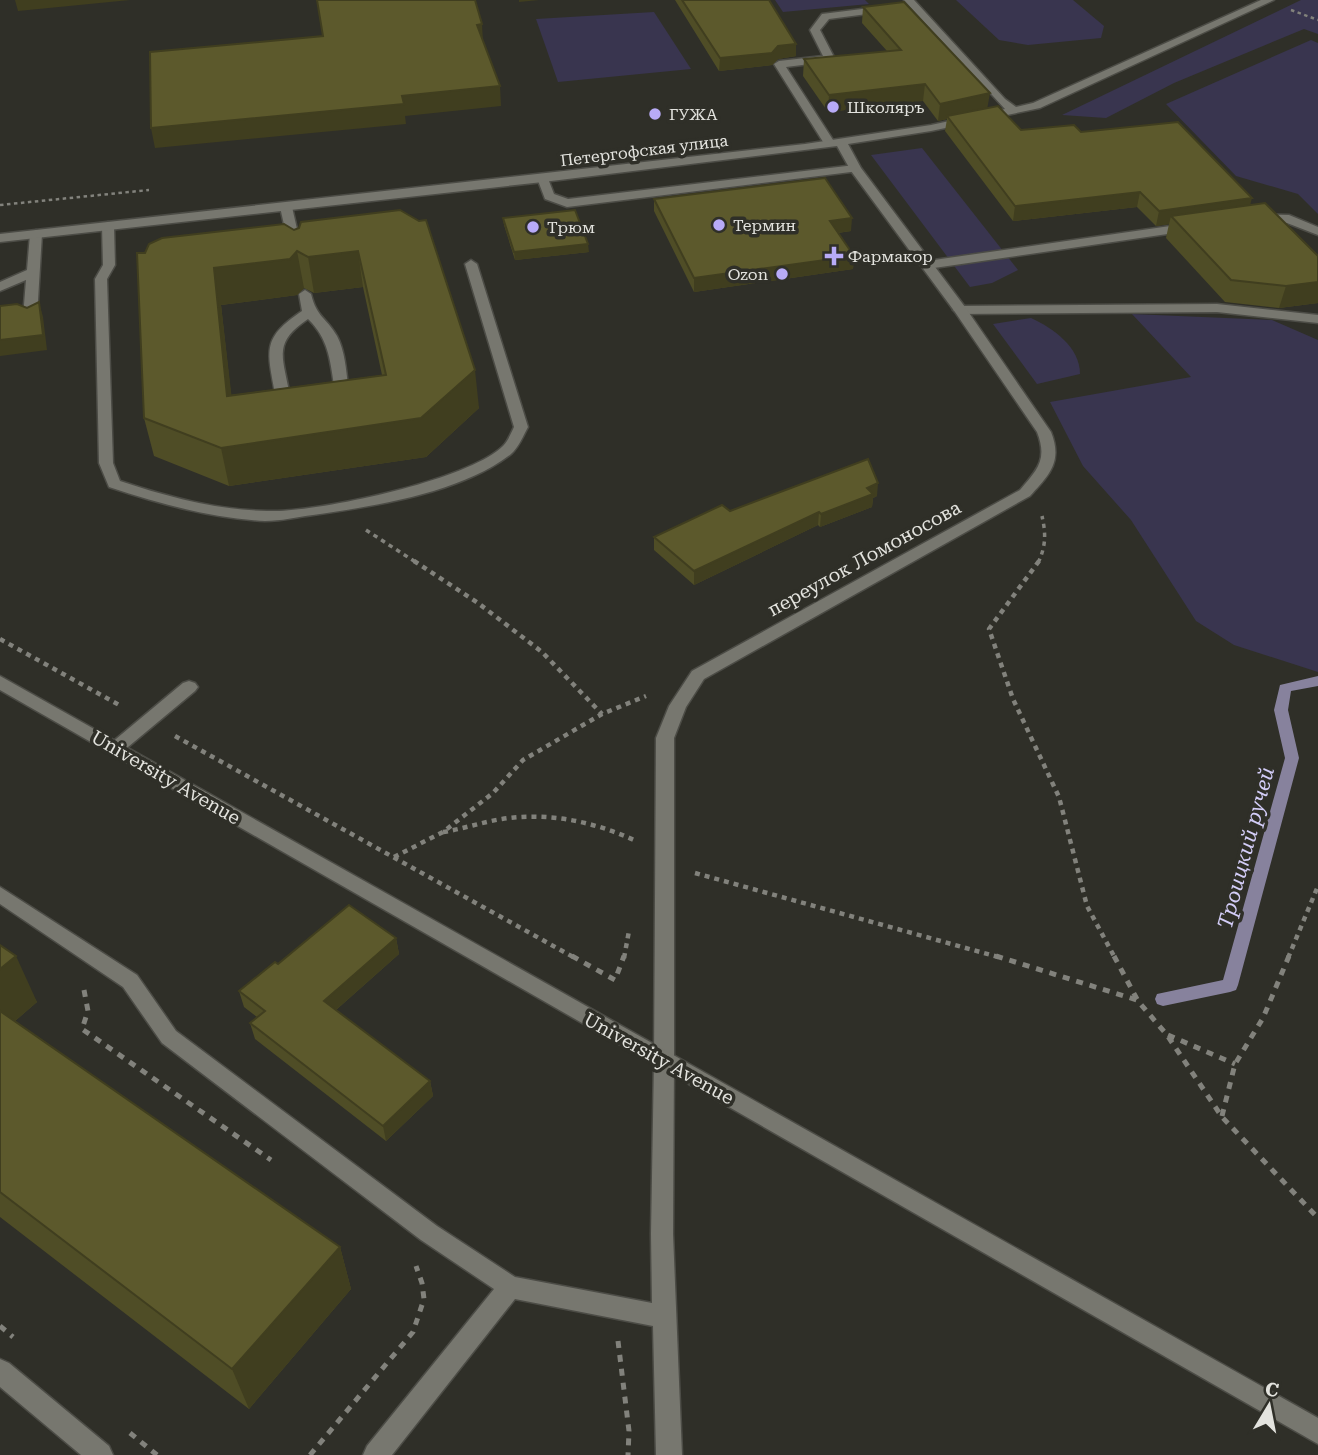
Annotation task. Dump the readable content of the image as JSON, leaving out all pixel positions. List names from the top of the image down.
{
  "streets": {
    "street": ["Петергофская улица", "переулок Ломоносова", "University Avenue"]
  },
  "crossings": [
    ["Петергофская улица", "переулок Ломоносова"],
    ["переулок Ломоносова", "University Avenue"]
  ],
  "water": ["Троицкий ручей"],
  "places": {
    "other": [
      "Школяръ",
      "ГУЖА",
      "Термин",
      "Трюм",
      "Ozon"
    ],
    "health": ["Фармакор"]
  },
  "north": "top"
}
